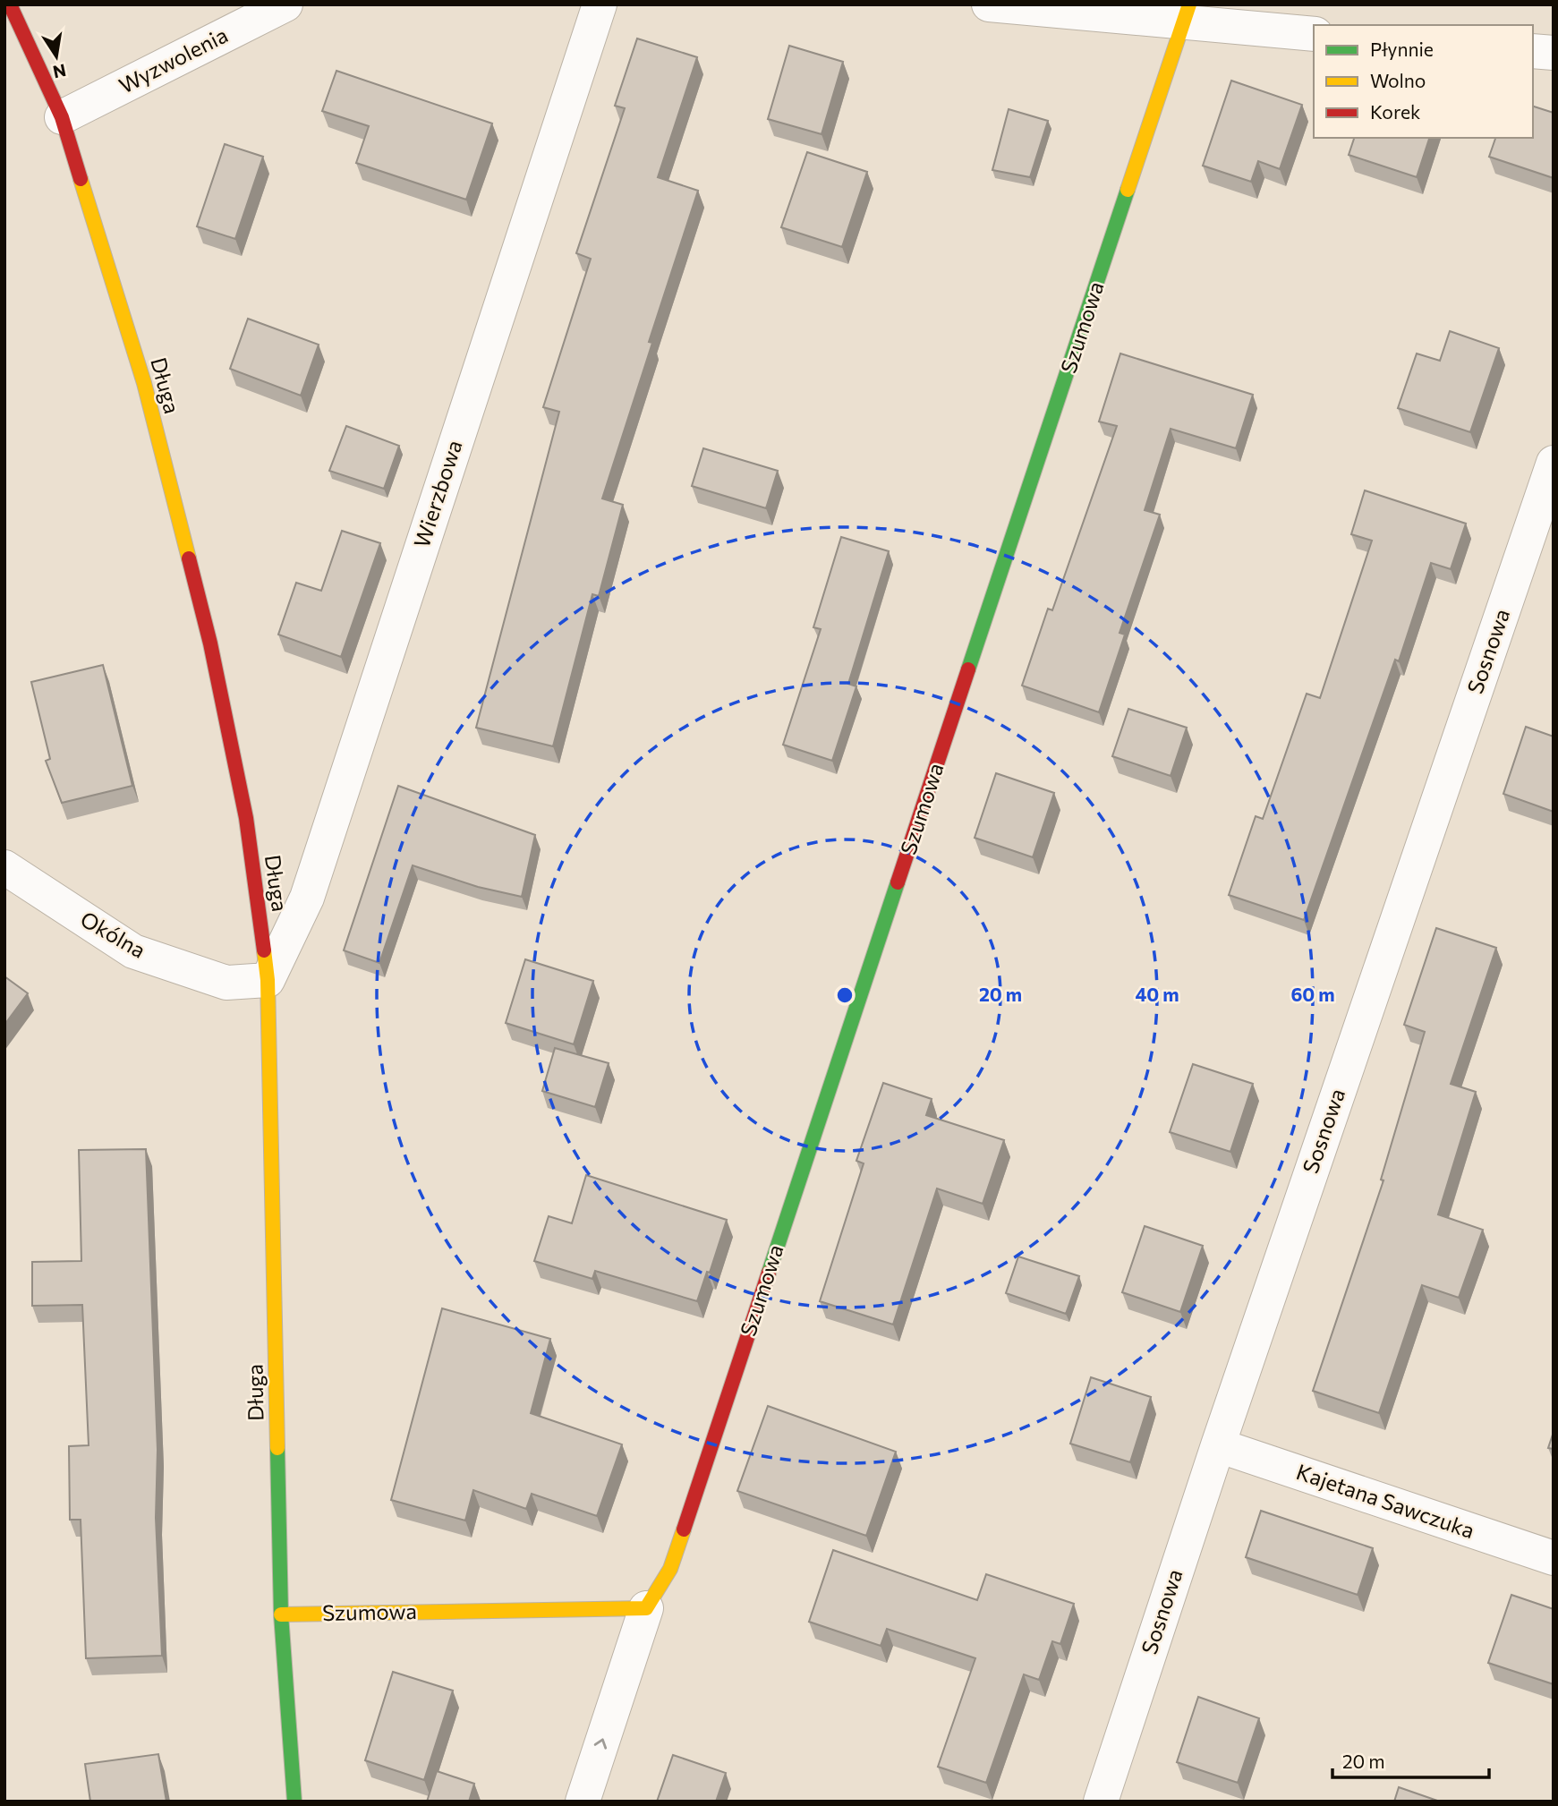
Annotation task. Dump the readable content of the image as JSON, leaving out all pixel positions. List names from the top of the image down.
{
  "streets": {
    "street": [
      "Wyzwolenia",
      "Szumowa",
      "Długa",
      "Wierzbowa",
      "Sosnowa",
      "Okólna",
      "Kajetana Sawczuka"
    ]
  },
  "crossings": [
    ["Wyzwolenia", "Długa"],
    ["Szumowa", "Długa"],
    ["Długa", "Wierzbowa"],
    ["Długa", "Okólna"],
    ["Wierzbowa", "Okólna"],
    ["Sosnowa", "Kajetana Sawczuka"]
  ],
  "legend": ["Płynnie", "Wolno", "Korek"],
  "scale_bar": "20 m",
  "north": "bottom",
  "rings": ["20 m", "40 m", "60 m"]
}
